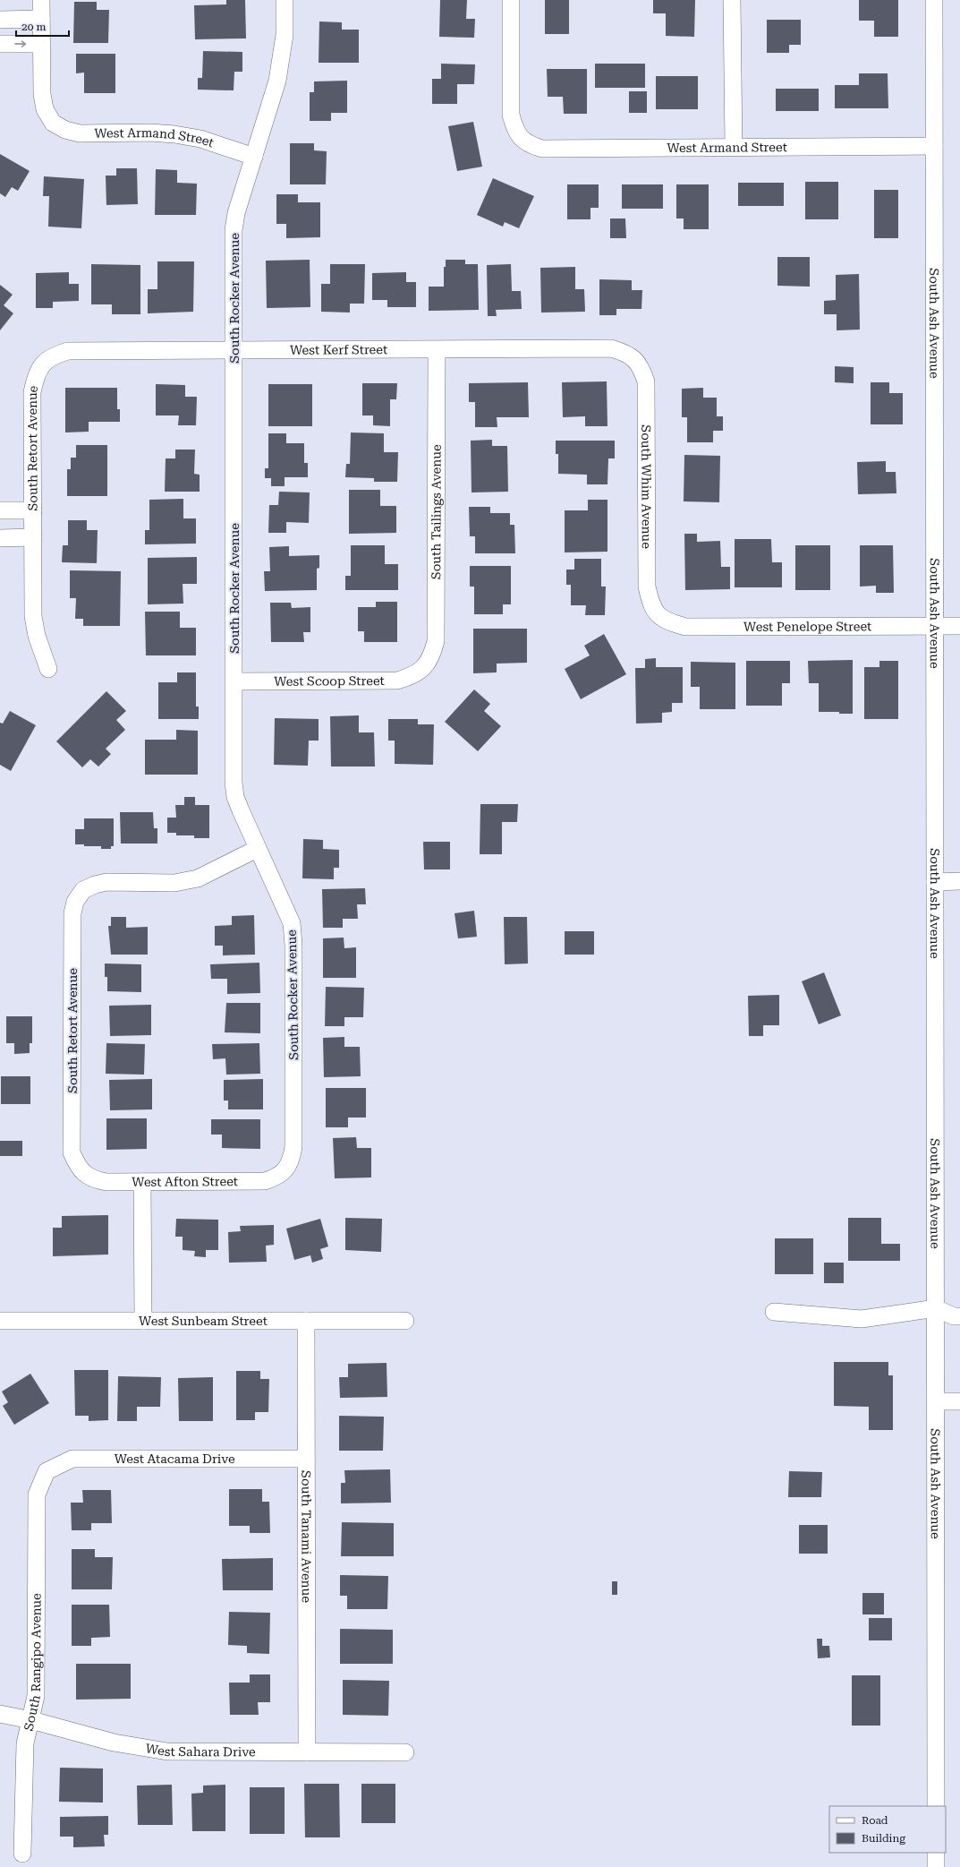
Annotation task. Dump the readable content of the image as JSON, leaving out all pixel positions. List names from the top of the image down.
{
  "streets": {
    "street": [
      "West Armand Street",
      "South Rocker Avenue",
      "South Ash Avenue",
      "West Kerf Street",
      "South Retort Avenue",
      "South Whim Avenue",
      "South Tailings Avenue",
      "West Penelope Street",
      "West Scoop Street",
      "West Afton Street",
      "West Sunbeam Street",
      "West Atacama Drive",
      "South Tanami Avenue",
      "South Rangipo Avenue",
      "West Sahara Drive"
    ]
  },
  "crossings": [
    ["West Armand Street", "South Rocker Avenue"],
    ["West Armand Street", "South Ash Avenue"],
    ["South Rocker Avenue", "West Kerf Street"],
    ["South Rocker Avenue", "South Retort Avenue"],
    ["South Rocker Avenue", "West Scoop Street"],
    ["South Rocker Avenue", "West Afton Street"],
    ["South Ash Avenue", "West Penelope Street"],
    ["West Kerf Street", "South Retort Avenue"],
    ["West Kerf Street", "South Whim Avenue"],
    ["West Kerf Street", "South Tailings Avenue"],
    ["South Retort Avenue", "West Afton Street"],
    ["South Whim Avenue", "West Penelope Street"],
    ["South Tailings Avenue", "West Scoop Street"],
    ["West Sunbeam Street", "South Tanami Avenue"],
    ["West Atacama Drive", "South Tanami Avenue"],
    ["West Atacama Drive", "South Rangipo Avenue"],
    ["South Tanami Avenue", "West Sahara Drive"],
    ["South Rangipo Avenue", "West Sahara Drive"]
  ],
  "legend": ["Road", "Building"],
  "scale_bar": "20 m"
}
